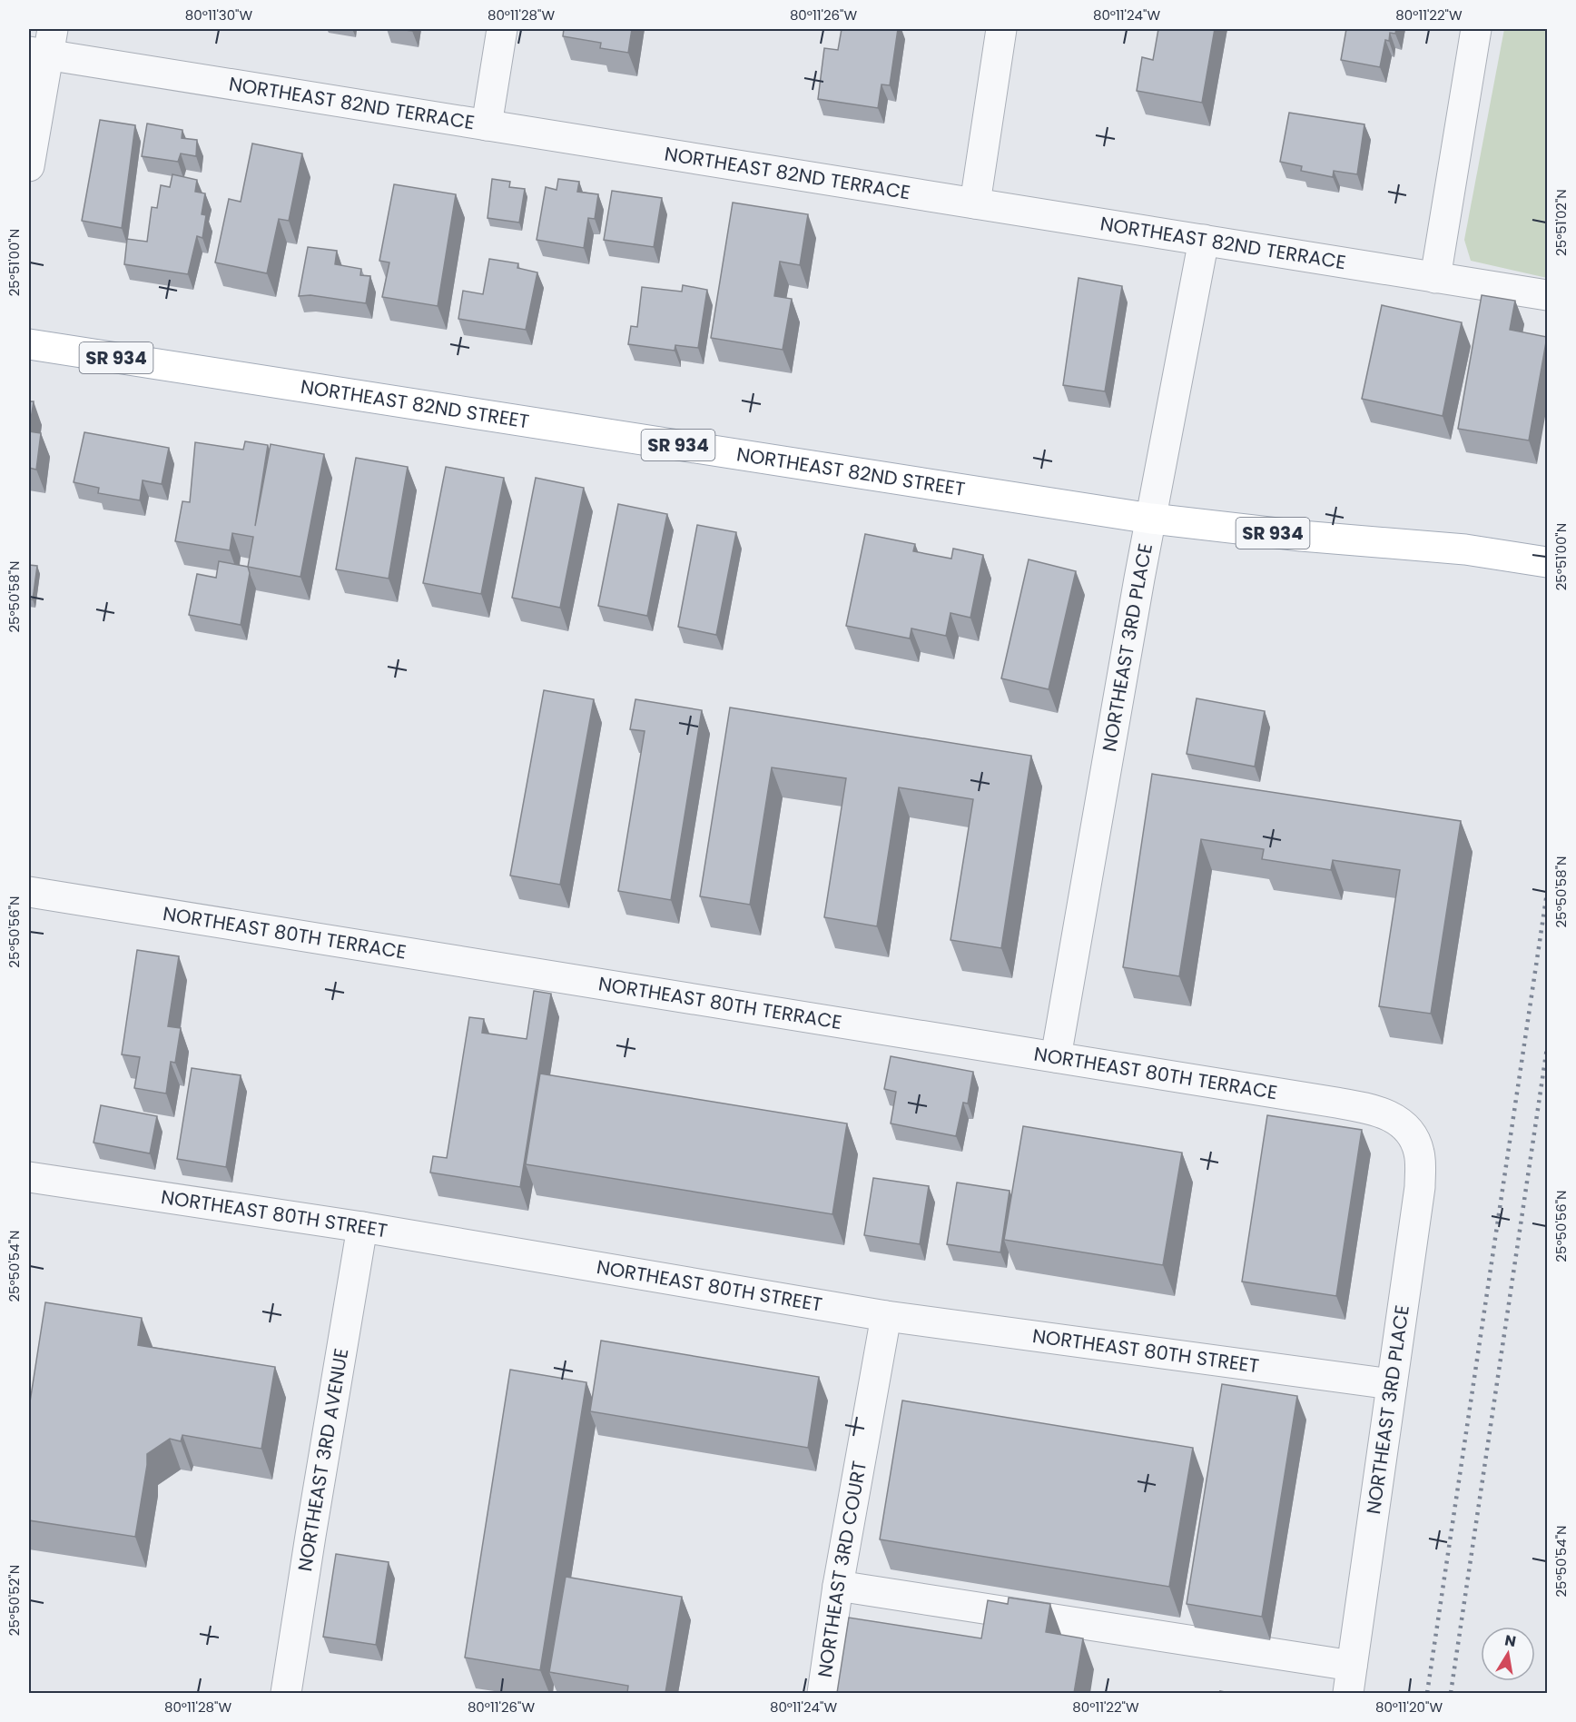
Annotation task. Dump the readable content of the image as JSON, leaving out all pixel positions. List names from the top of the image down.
{
  "streets": {
    "main road": ["SR 934", "NORTHEAST 82ND STREET"],
    "street": [
      "NORTHEAST 82ND TERRACE",
      "NORTHEAST 3RD PLACE",
      "NORTHEAST 80TH TERRACE",
      "NORTHEAST 80TH STREET",
      "NORTHEAST 3RD AVENUE",
      "NORTHEAST 3RD COURT"
    ]
  },
  "crossings": [
    ["NORTHEAST 82ND TERRACE", "NORTHEAST 3RD PLACE"],
    ["NORTHEAST 82ND STREET", "NORTHEAST 3RD PLACE"],
    ["NORTHEAST 3RD PLACE", "NORTHEAST 80TH TERRACE"],
    ["NORTHEAST 3RD PLACE", "NORTHEAST 80TH STREET"],
    ["NORTHEAST 80TH STREET", "NORTHEAST 3RD AVENUE"],
    ["NORTHEAST 80TH STREET", "NORTHEAST 3RD COURT"]
  ],
  "north": "top",
  "coordinates": [
    "80°11'30\"W",
    "80°11'28\"W",
    "80°11'26\"W",
    "80°11'24\"W",
    "80°11'22\"W",
    "25°51'02\"N",
    "25°51'00\"N",
    "25°50'58\"N",
    "25°50'56\"N",
    "25°50'54\"N",
    "25°50'52\"N",
    "80°11'20\"W"
  ]
}
